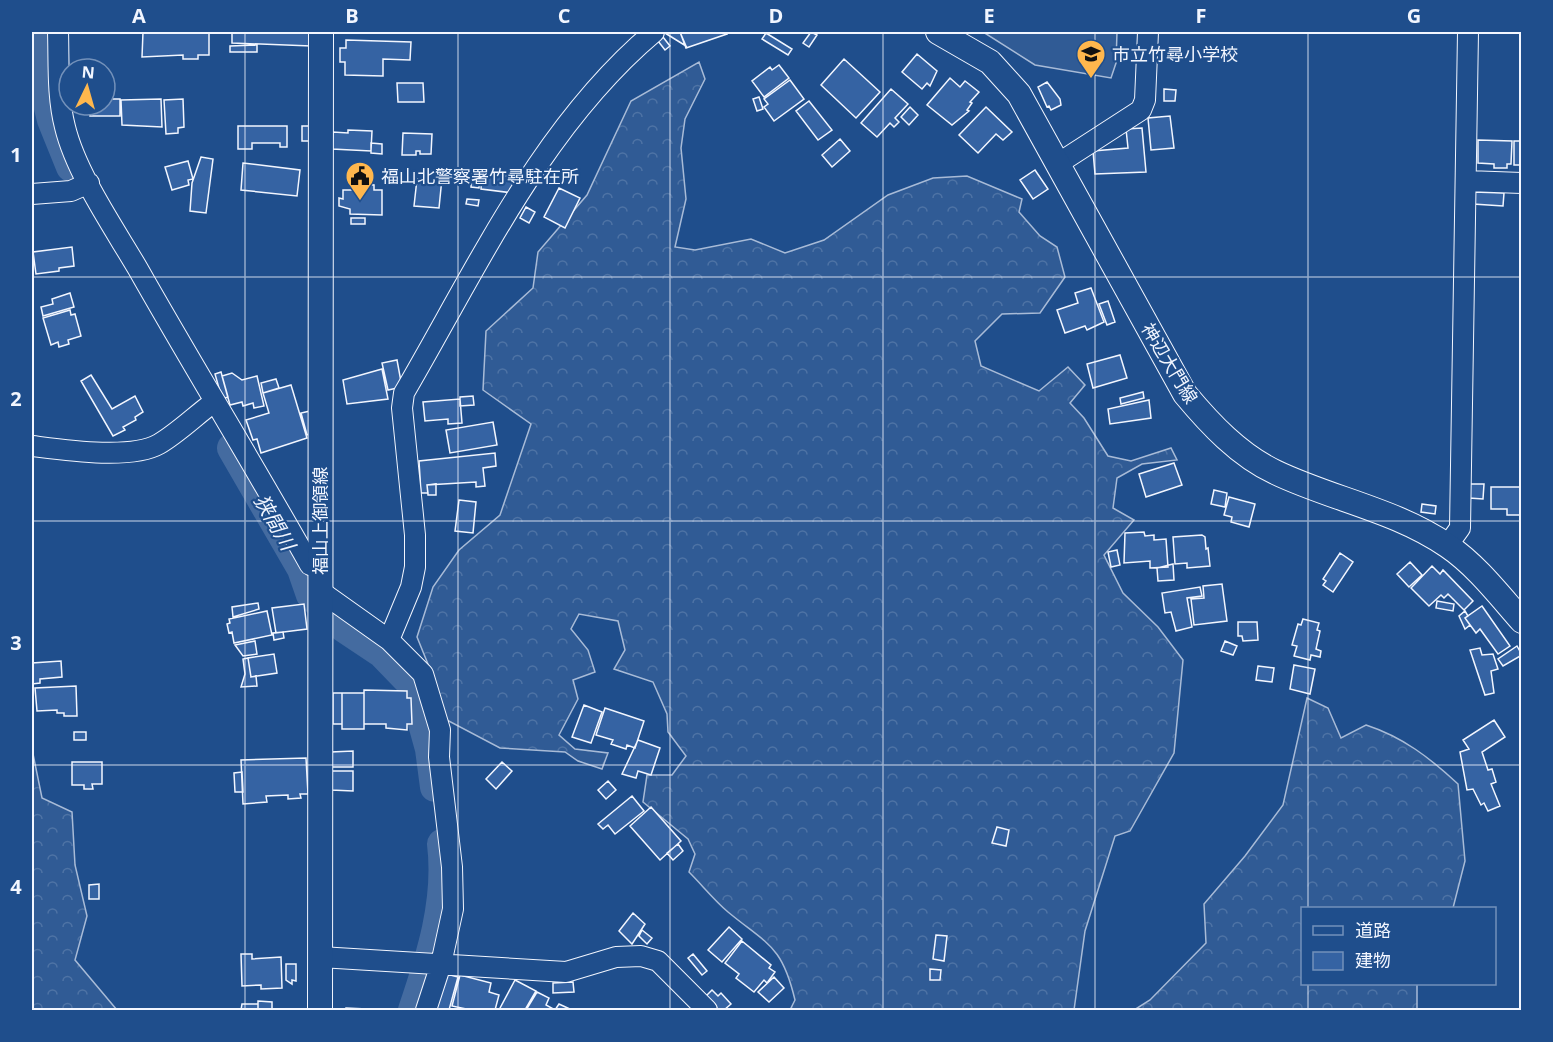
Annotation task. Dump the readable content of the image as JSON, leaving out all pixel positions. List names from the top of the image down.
{
  "streets": {
    "main road": ["神辺大門線", "福山上御領線"]
  },
  "water": ["狭間川"],
  "places": {
    "school or university": ["市立竹尋小学校"],
    "public building": ["福山北警察署竹尋駐在所"]
  },
  "legend": ["道路", "建物"],
  "north": "top",
  "grid": {
    "columns": [
      "A",
      "B",
      "C",
      "D",
      "E",
      "F",
      "G"
    ],
    "rows": [
      "1",
      "2",
      "3",
      "4"
    ]
  }
}
